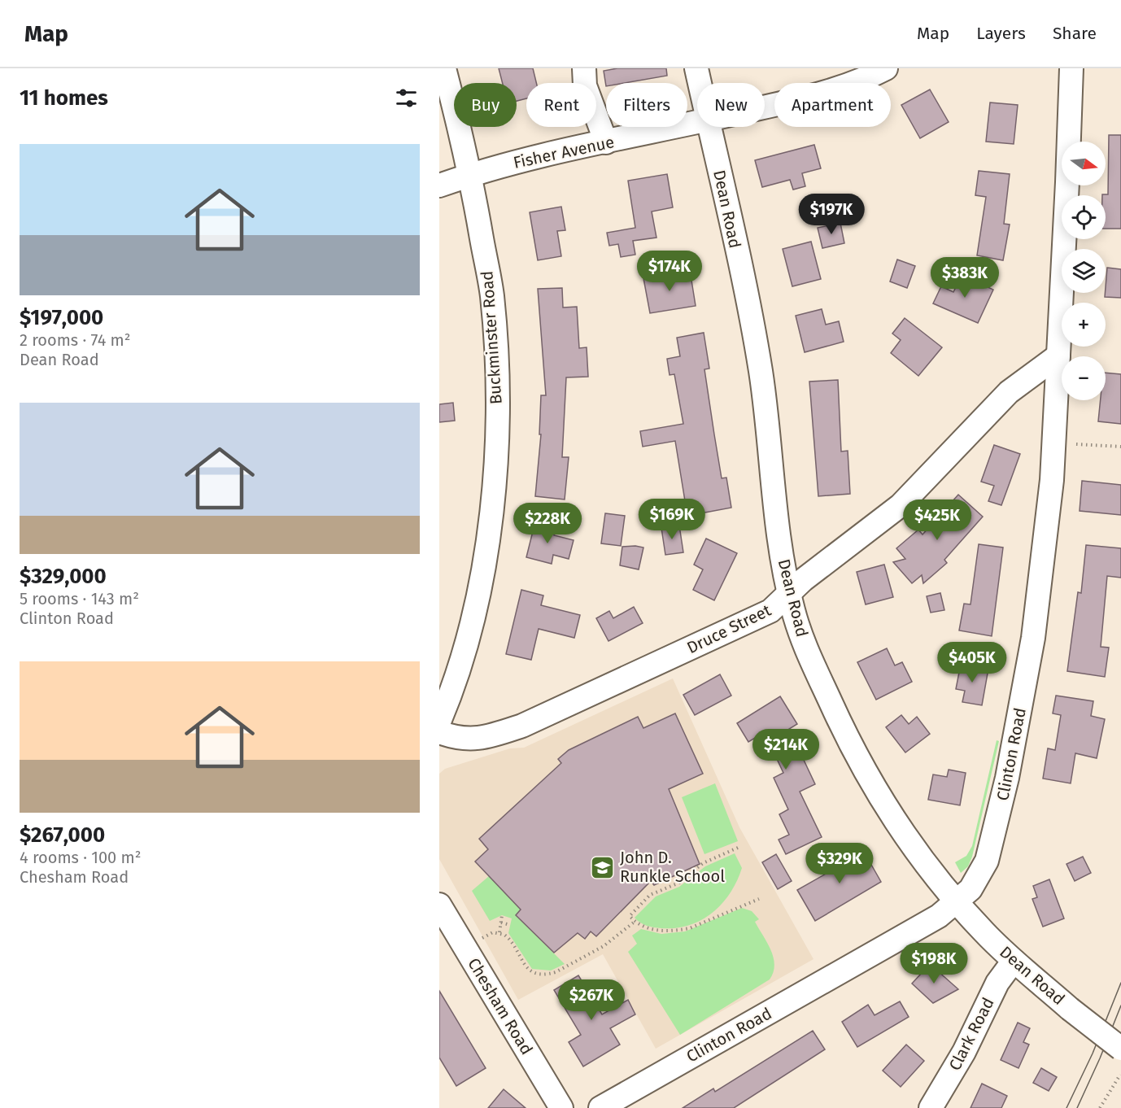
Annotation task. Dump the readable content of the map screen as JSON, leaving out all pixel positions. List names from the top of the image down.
{
  "streets": {
    "street": [
      "Fisher Avenue",
      "Dean Road",
      "Buckminster Road",
      "Druce Street",
      "Clinton Road",
      "Chesham Road",
      "Clark Road"
    ]
  },
  "crossings": [
    ["Fisher Avenue", "Buckminster Road"],
    ["Dean Road", "Druce Street"],
    ["Dean Road", "Clinton Road"],
    ["Dean Road", "Clark Road"],
    ["Druce Street", "Clinton Road"]
  ],
  "places": {
    "school or university": ["John D. Runkle School"]
  },
  "north": "right",
  "page": {
    "header": "Map",
    "nav": ["Map", "Layers", "Share"],
    "heading": "11 homes",
    "chip": [
      "Buy",
      "Rent",
      "Filters",
      "New",
      "Apartment"
    ],
    "list": [
      {
        "name": "$197,000",
        "note": "2 rooms · 74 m² · Dean Road"
      },
      {
        "name": "$329,000",
        "note": "5 rooms · 143 m² · Clinton Road"
      },
      {
        "name": "$267,000",
        "note": "4 rooms · 100 m² · Chesham Road"
      }
    ],
    "map_buttons": ["+", "−"],
    "price": [
      "$197K",
      "$174K",
      "$383K",
      "$169K",
      "$425K",
      "$228K",
      "$405K",
      "$214K",
      "$329K",
      "$198K",
      "$267K"
    ]
  }
}
